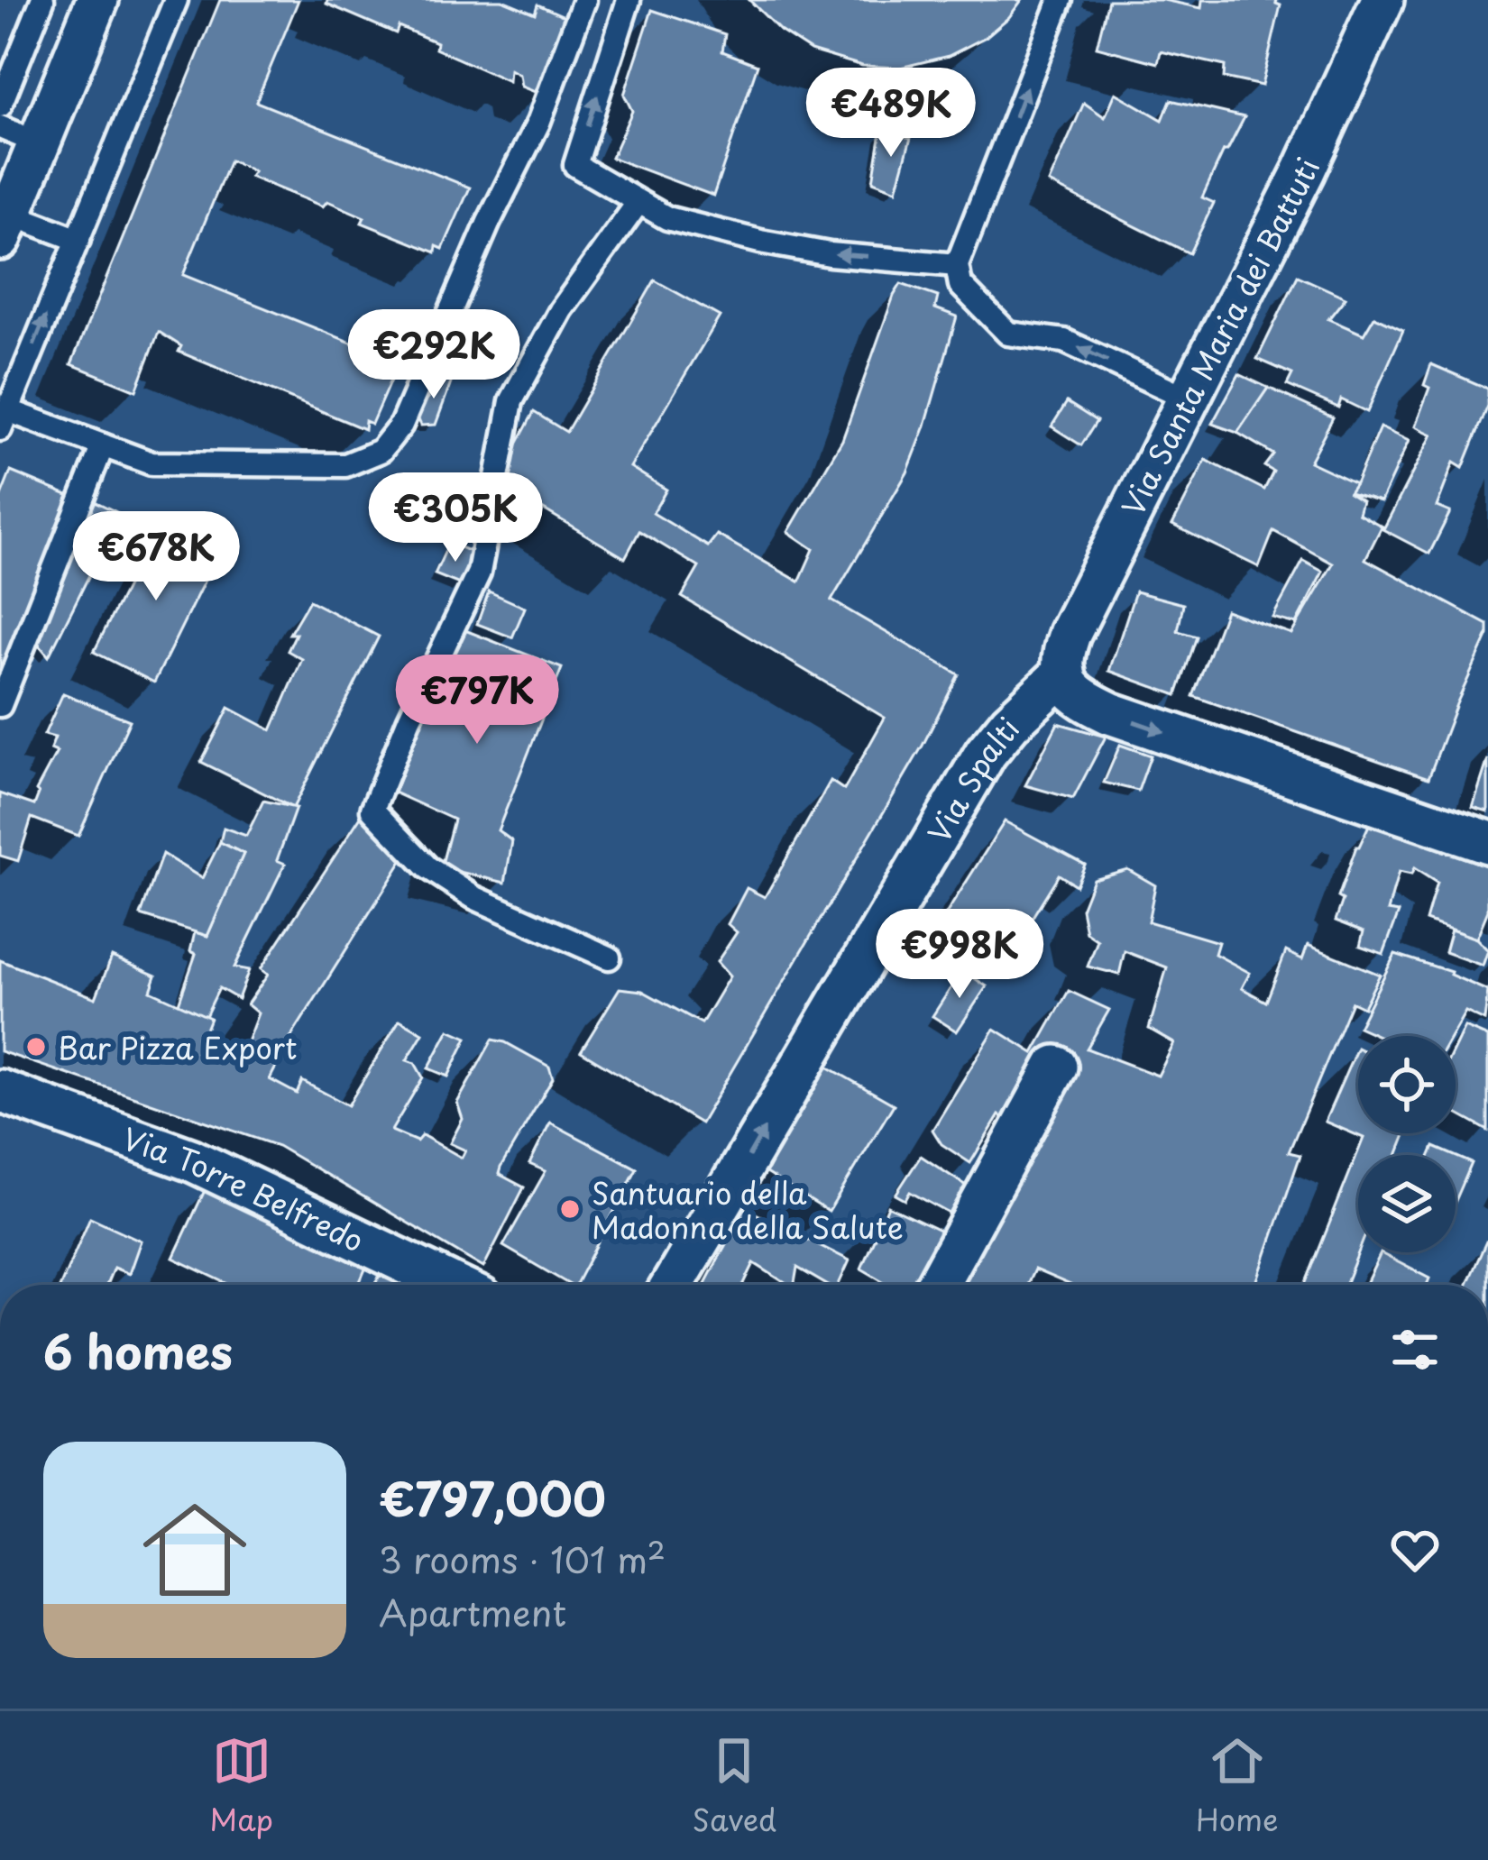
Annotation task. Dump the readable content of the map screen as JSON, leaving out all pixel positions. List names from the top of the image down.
{
  "streets": {
    "street": ["Via Santa Maria dei Battuti", "Via Spalti", "Via Torre Belfredo"]
  },
  "crossings": [
    ["Via Santa Maria dei Battuti", "Via Spalti"]
  ],
  "places": ["Bar Pizza Export", "Santuario della Madonna della Salute"],
  "page": {
    "price": [
      "€489K",
      "€292K",
      "€305K",
      "€678K",
      "€797K",
      "€998K"
    ],
    "heading": "6 homes",
    "list": [
      {
        "name": "€797,000",
        "note": "3 rooms · 101 m² · Apartment"
      }
    ],
    "tabs": ["Map", "Saved", "Home"]
  }
}
